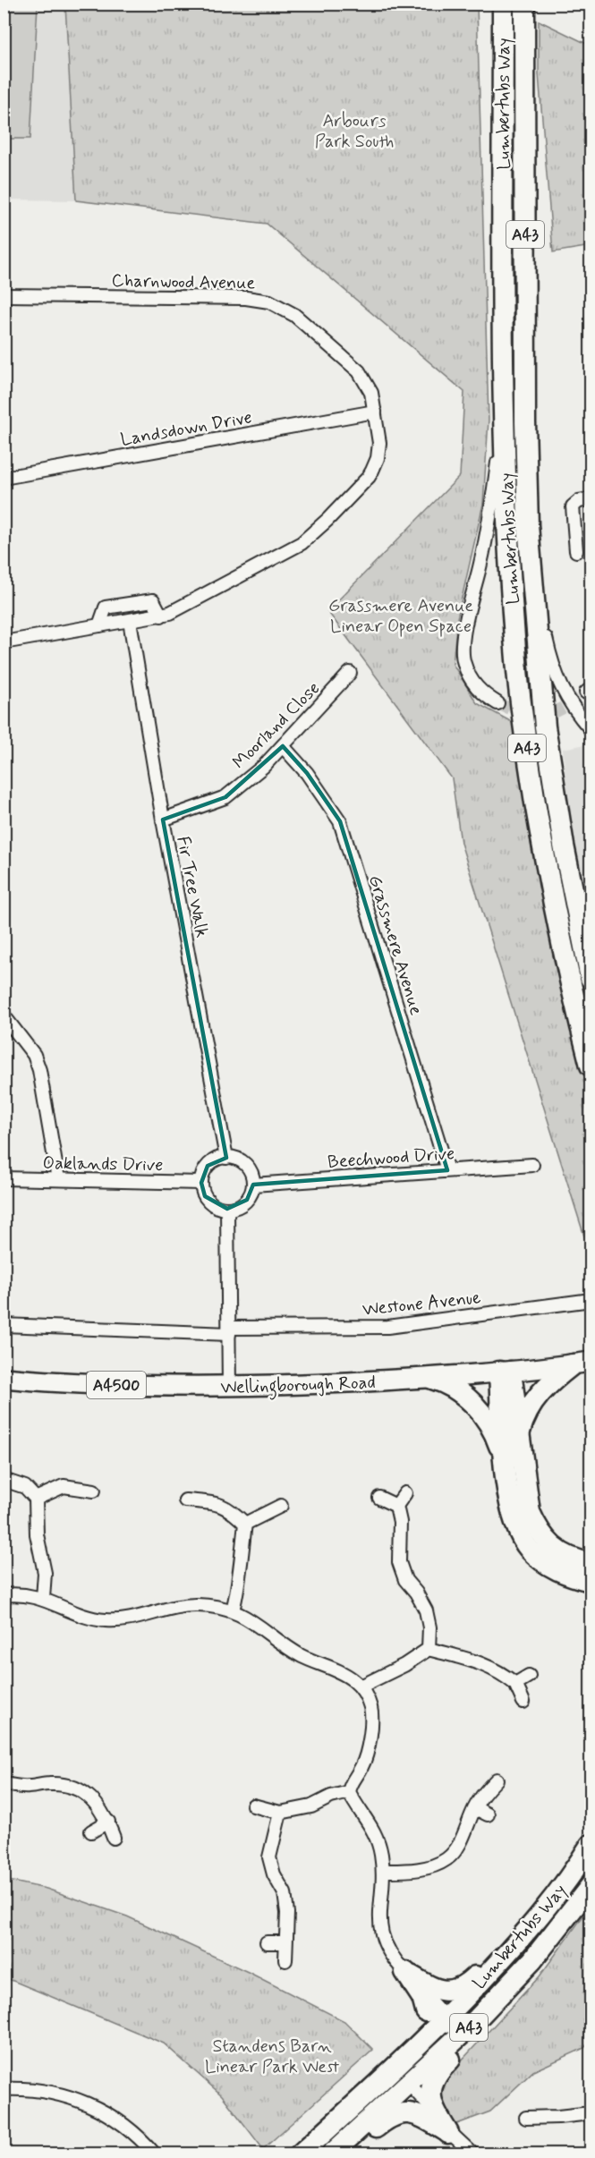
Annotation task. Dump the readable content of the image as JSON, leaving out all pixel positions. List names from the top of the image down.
{
  "streets": {
    "highway": ["Lumbertubs Way", "A43"],
    "main road": ["Wellingborough Road", "A4500"],
    "street": [
      "Charnwood Avenue",
      "Landsdown Drive",
      "Moorland Close",
      "Fir Tree Walk",
      "Grassmere Avenue",
      "Beechwood Drive",
      "Oaklands Drive",
      "Westone Avenue"
    ]
  },
  "crossings": [
    ["Charnwood Avenue", "Landsdown Drive"],
    ["Charnwood Avenue", "Fir Tree Walk"],
    ["Moorland Close", "Fir Tree Walk"],
    ["Moorland Close", "Grassmere Avenue"],
    ["Fir Tree Walk", "Beechwood Drive"],
    ["Fir Tree Walk", "Oaklands Drive"],
    ["Grassmere Avenue", "Beechwood Drive"],
    ["Beechwood Drive", "Oaklands Drive"]
  ],
  "parks": ["Arbours Park South", "Grassmere Avenue Linear Open Space", "Standens Barn Linear Park West"]
}
